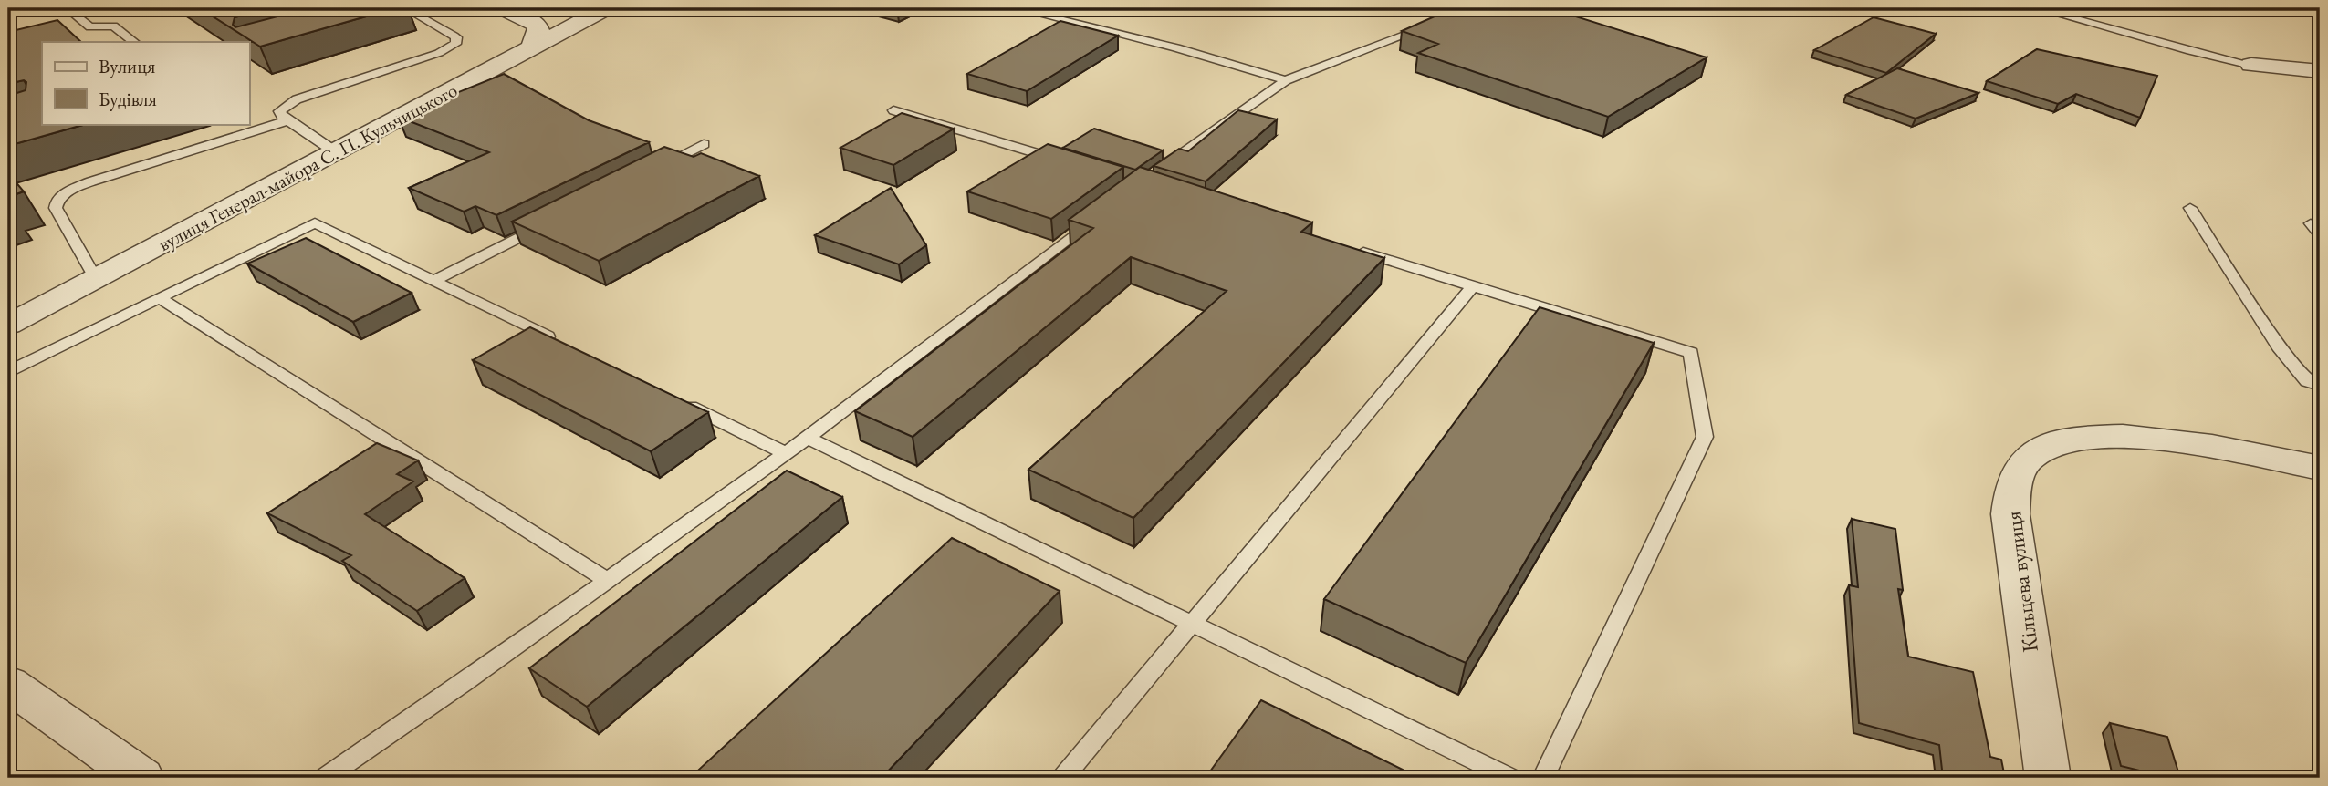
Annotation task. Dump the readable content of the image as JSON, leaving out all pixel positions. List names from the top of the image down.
{
  "streets": {
    "street": ["вулиця Генерал-майора С. П. Кульчицького", "Кільцева вулиця"]
  },
  "legend": ["Вулиця", "Будівля"]
}
